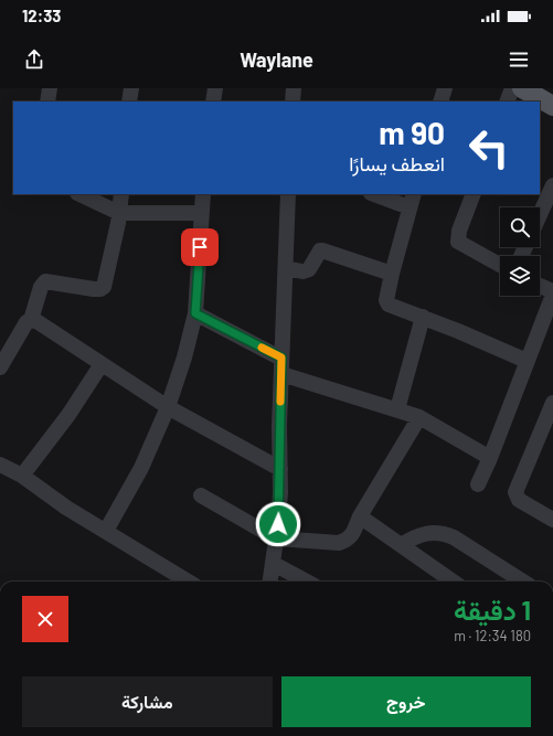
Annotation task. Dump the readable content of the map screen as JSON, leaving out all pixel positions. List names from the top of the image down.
{
  "page": {
    "status": "12:33",
    "header": "Waylane",
    "turn": ["90 m", "انعطف يسارًا"],
    "heading": ["1 دقيقة", "180 m · 12:34"],
    "buttons": ["خروج", "مشاركة"]
  }
}
